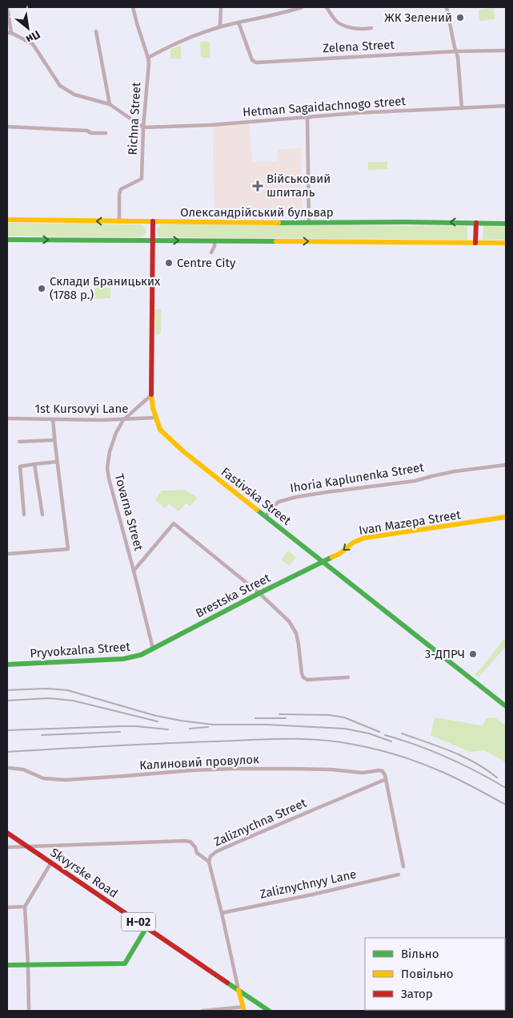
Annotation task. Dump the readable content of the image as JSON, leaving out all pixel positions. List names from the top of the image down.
{
  "streets": {
    "street": [
      "Zelena Street",
      "Hetman Sagaidachnogo street",
      "Richna Street",
      "Олександрійський бульвар",
      "1st Kursovyi Lane",
      "Ihoria Kaplunenka Street",
      "Fastivska Street",
      "Tovarna Street",
      "Ivan Mazepa Street",
      "Brestska Street",
      "Pryvokzalna Street",
      "Калиновий провулок",
      "Zaliznychna Street",
      "Skvyrske Road",
      "Zaliznychnyy Lane",
      "Н-02"
    ]
  },
  "crossings": [
    ["Hetman Sagaidachnogo street", "Richna Street"],
    ["Richna Street", "Олександрійський бульвар"],
    ["Олександрійський бульвар", "Fastivska Street"],
    ["1st Kursovyi Lane", "Fastivska Street"],
    ["1st Kursovyi Lane", "Tovarna Street"],
    ["Ihoria Kaplunenka Street", "Fastivska Street"],
    ["Fastivska Street", "Tovarna Street"],
    ["Fastivska Street", "Ivan Mazepa Street"],
    ["Fastivska Street", "Brestska Street"],
    ["Tovarna Street", "Brestska Street"],
    ["Tovarna Street", "Pryvokzalna Street"],
    ["Ivan Mazepa Street", "Brestska Street"],
    ["Brestska Street", "Pryvokzalna Street"],
    ["Калиновий провулок", "Zaliznychna Street"],
    ["Zaliznychna Street", "Skvyrske Road"]
  ],
  "one_way": ["Ivan Mazepa Street"],
  "places": {
    "other": [
      "ЖК Зелений",
      "Centre City",
      "Склади Браницьких (1788 р.)",
      "3-ДПРЧ"
    ],
    "health": ["Військовий шпиталь"]
  },
  "legend": ["Вільно", "Повільно", "Затор"],
  "north": "bottom right"
}
